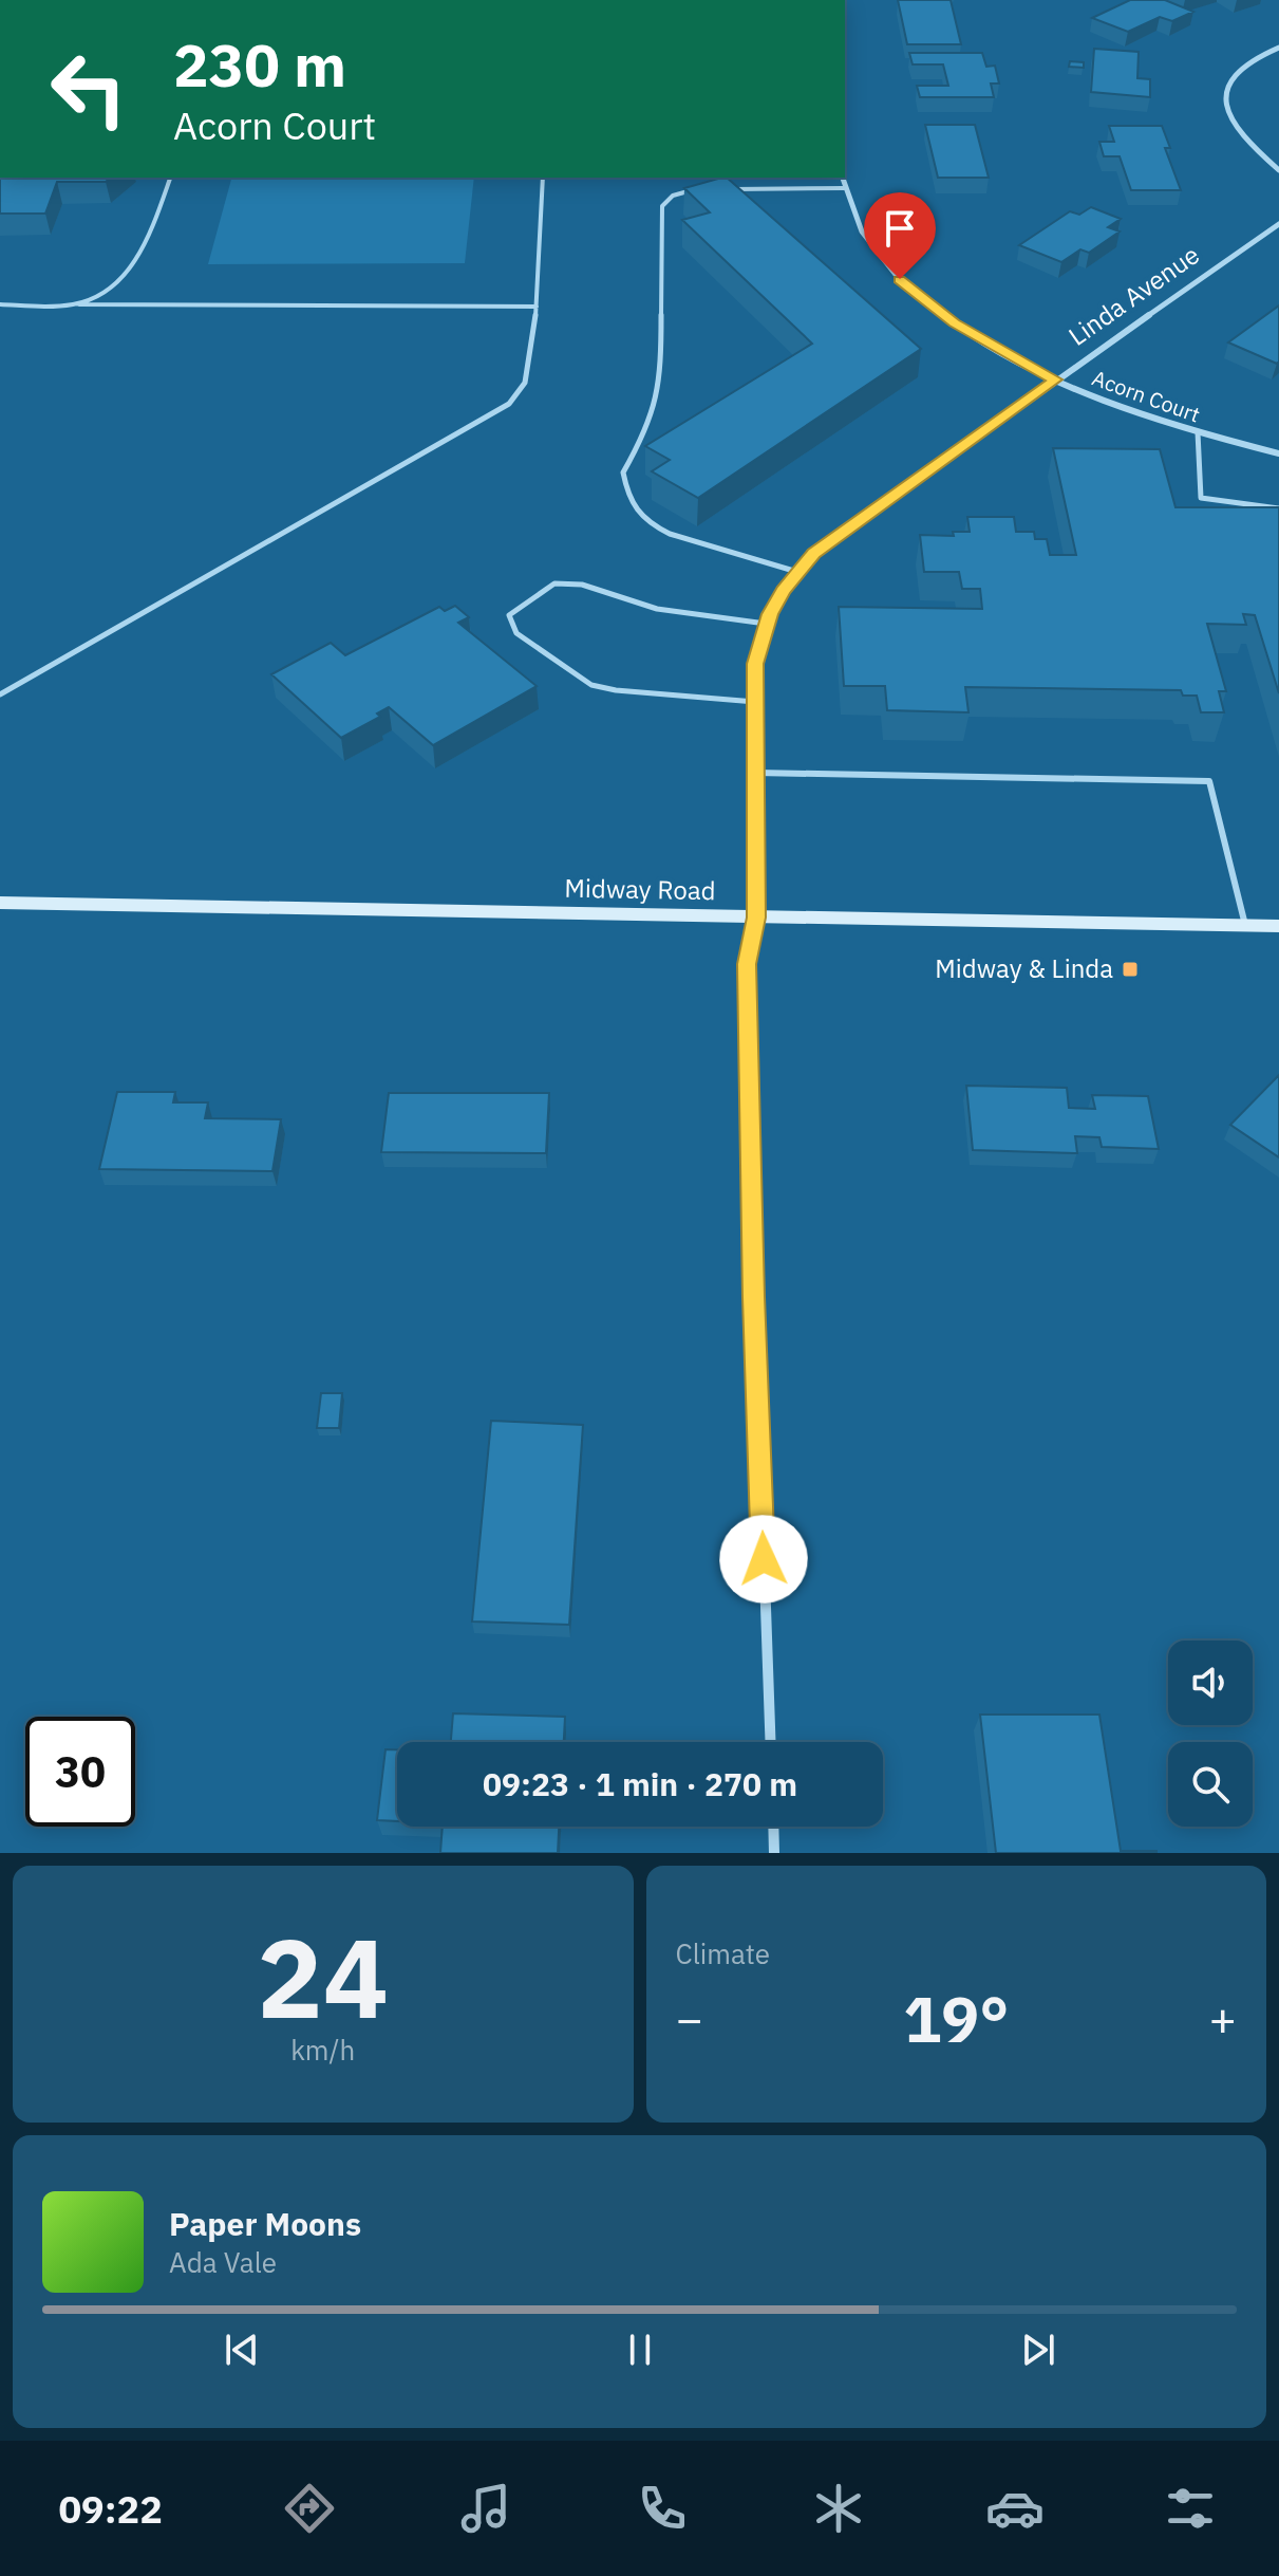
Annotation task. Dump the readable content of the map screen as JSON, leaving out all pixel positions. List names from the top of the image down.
{
  "streets": {
    "main road": ["Midway Road"],
    "street": ["Linda Avenue", "Acorn Court"]
  },
  "crossings": [
    ["Linda Avenue", "Acorn Court"],
    ["Linda Avenue", "Midway Road"]
  ],
  "places": {
    "transit": ["Midway & Linda"]
  },
  "page": {
    "turn": ["230 m", "Acorn Court"],
    "limit": "30",
    "trip": "09:23 · 1 min · 270 m",
    "tile": [
      ["24", "km/h"],
      "Climate"
    ],
    "heat": ["−", "19°", "+"],
    "song": ["Paper Moons", "Ada Vale"],
    "tabs": "09:22"
  }
}
